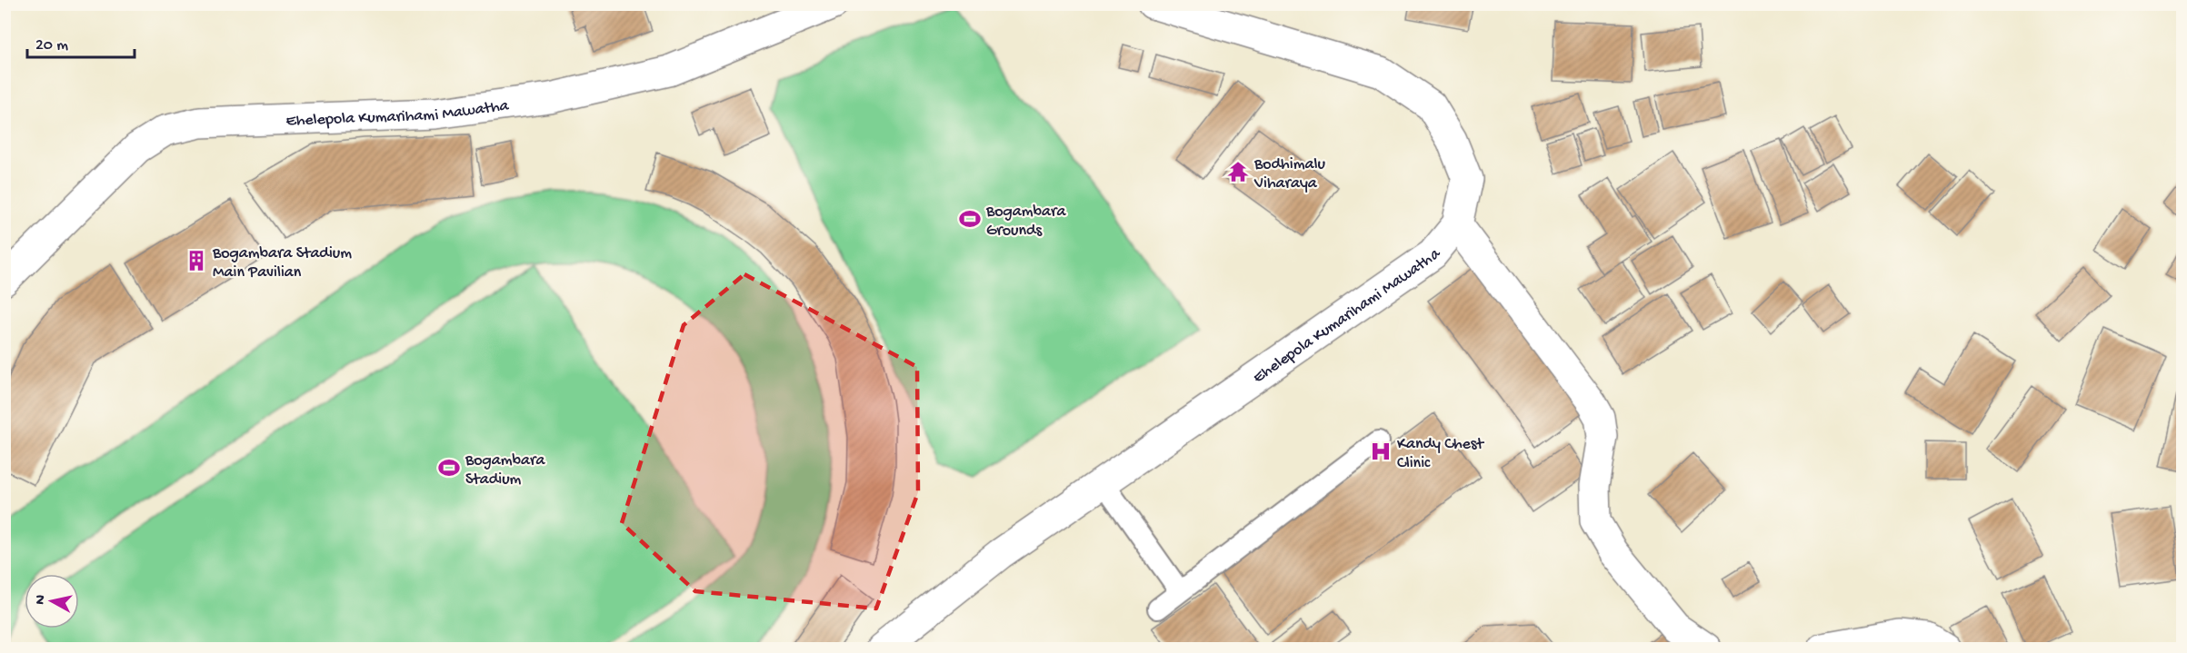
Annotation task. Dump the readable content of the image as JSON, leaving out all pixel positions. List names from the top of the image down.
{
  "streets": {
    "street": ["Ehelepola Kumarihami Mawatha"]
  },
  "places": {
    "temple": ["Bodhimalu Viharaya"],
    "sports": ["Bogambara Grounds", "Bogambara Stadium"],
    "building": ["Bogambara Stadium Main Pavilian"],
    "hospital": ["Kandy Chest Clinic"]
  },
  "scale_bar": "20 m",
  "north": "left"
}
